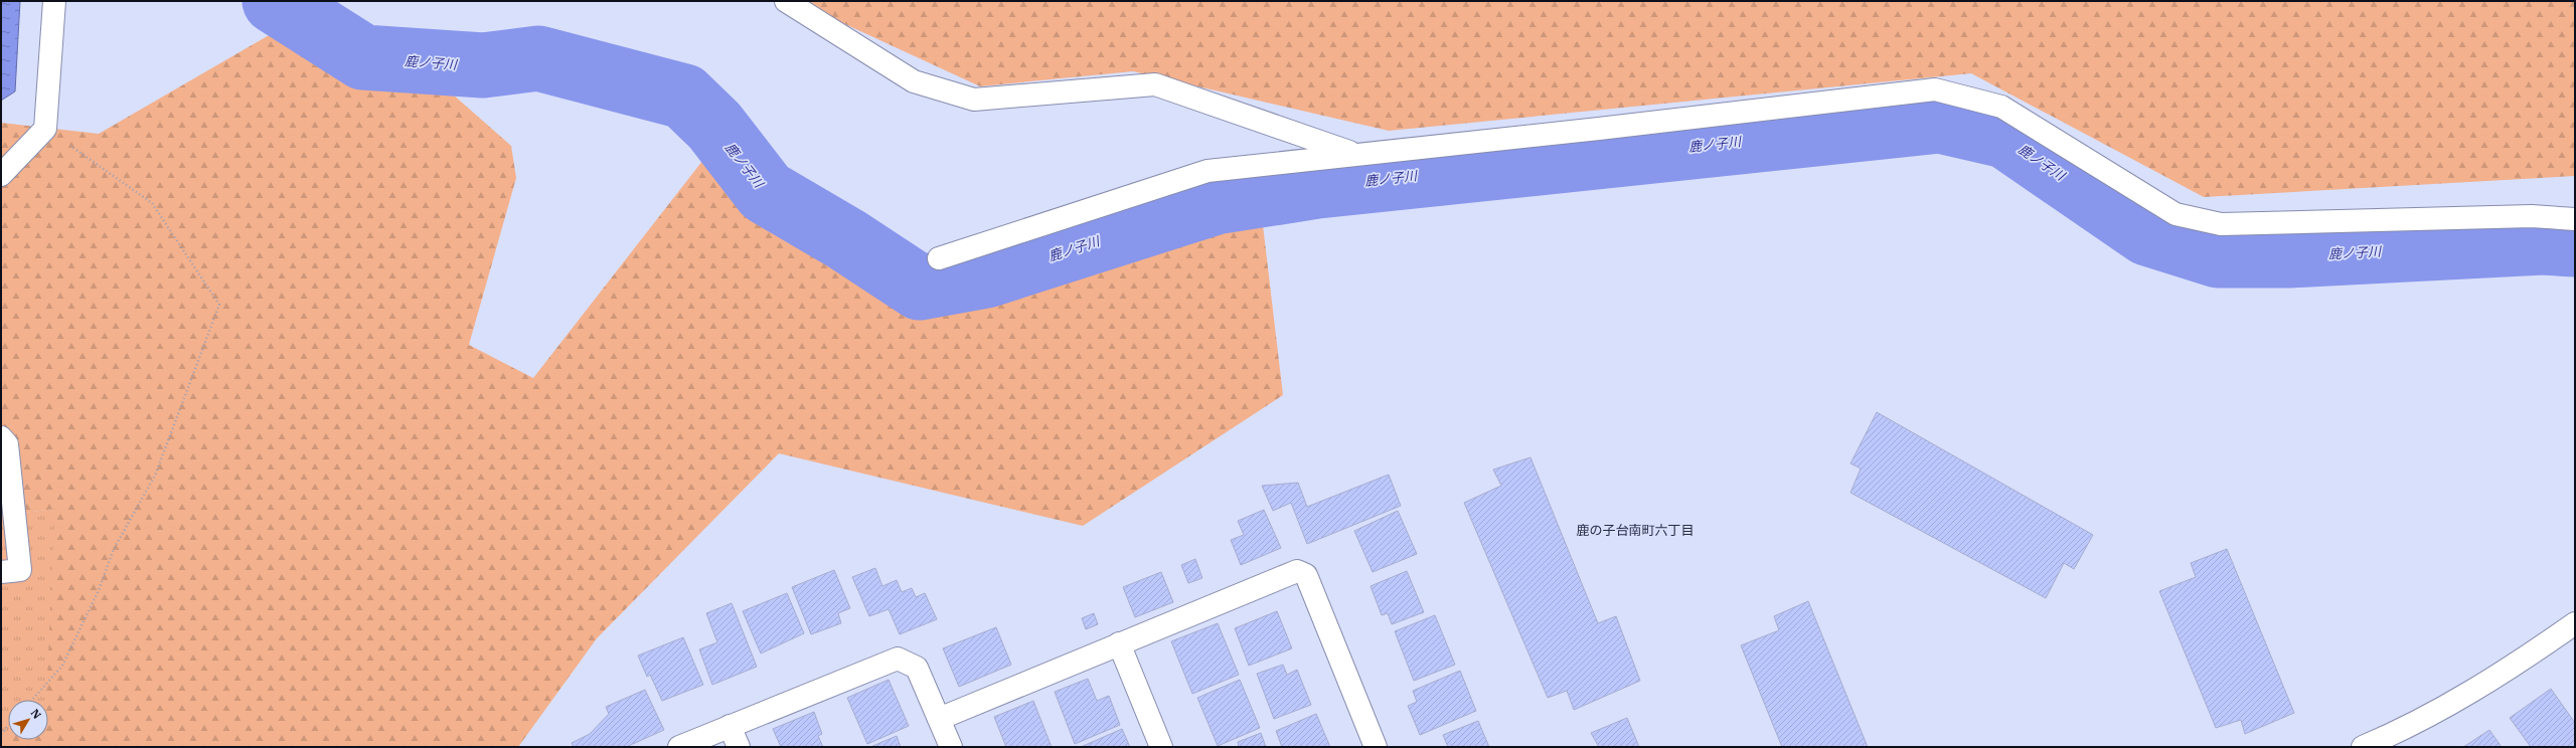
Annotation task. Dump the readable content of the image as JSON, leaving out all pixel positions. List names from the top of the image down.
{
  "districts": ["鹿の子台南町六丁目"],
  "water": ["鹿ノ子川"],
  "north": "top right"
}
